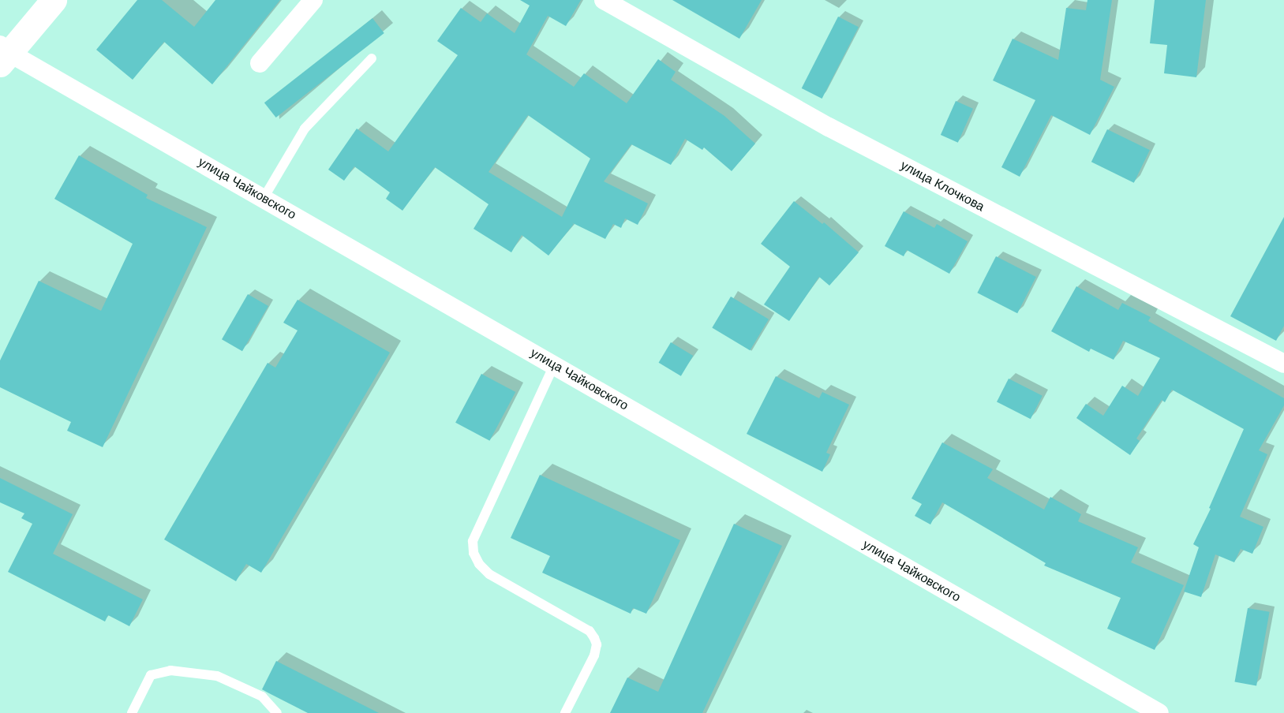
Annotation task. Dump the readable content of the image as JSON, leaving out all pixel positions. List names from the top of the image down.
{
  "streets": {
    "street": ["улица Клочкова", "улица Чайковского"]
  }
}
